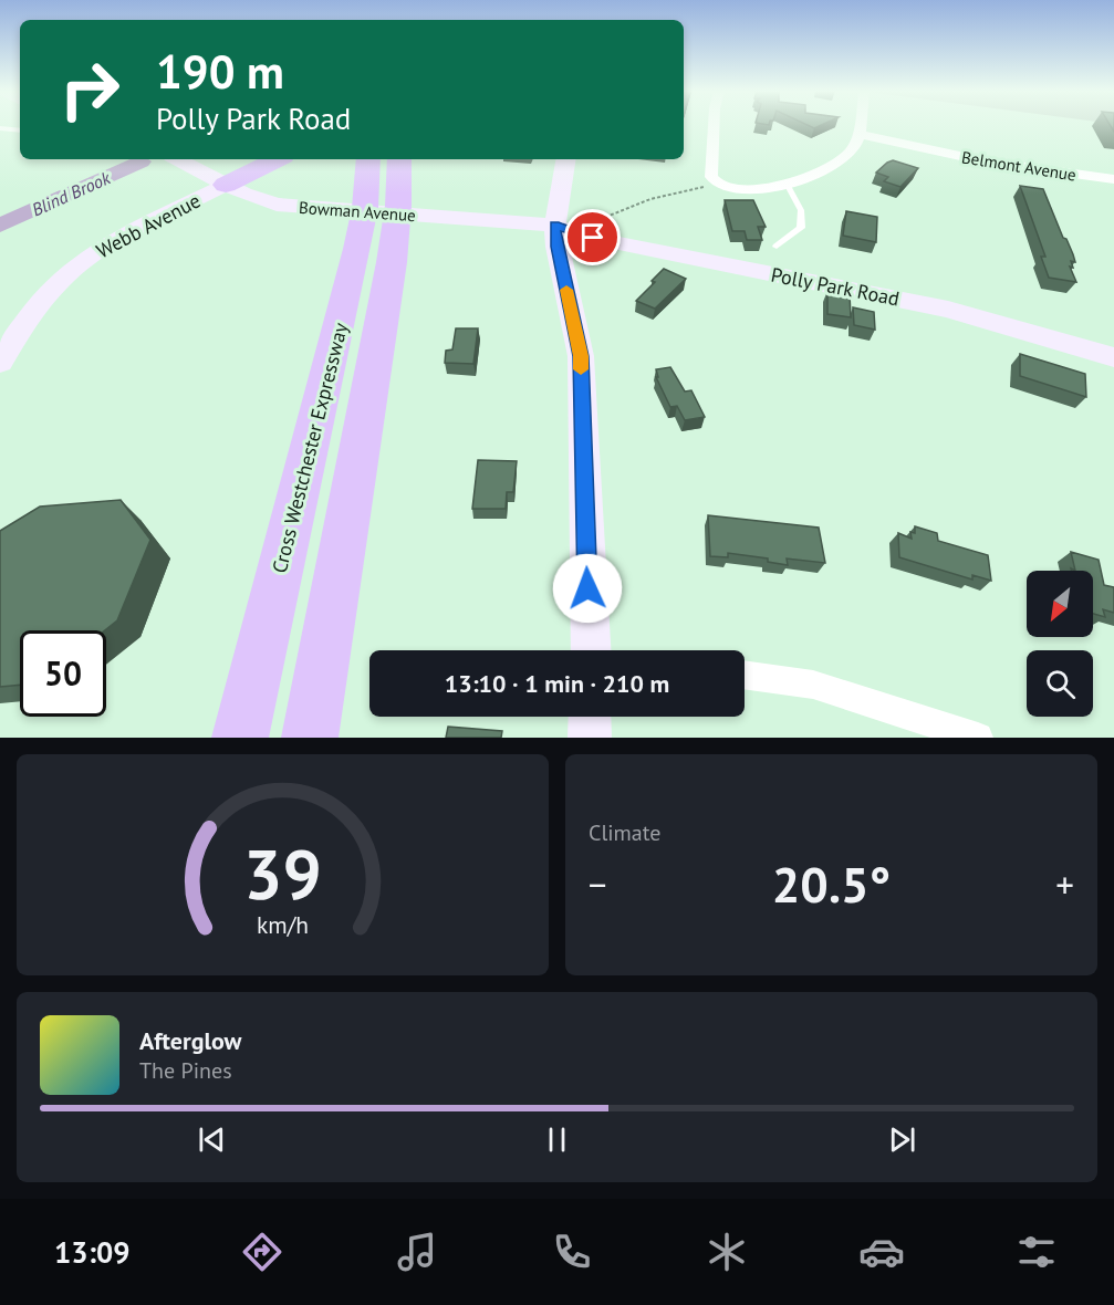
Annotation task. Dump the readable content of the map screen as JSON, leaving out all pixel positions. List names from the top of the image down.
{
  "streets": {
    "highway": ["Cross Westchester Expressway"],
    "street": [
      "Belmont Avenue",
      "Bowman Avenue",
      "Webb Avenue",
      "Polly Park Road"
    ]
  },
  "crossings": [
    ["Bowman Avenue", "Webb Avenue"],
    ["Bowman Avenue", "Polly Park Road"]
  ],
  "water": ["Blind Brook"],
  "north": "bottom left",
  "page": {
    "turn": ["190 m", "Polly Park Road"],
    "limit": "50",
    "trip": "13:10 · 1 min · 210 m",
    "tile": "Climate",
    "heat": ["−", "20.5°", "+"],
    "song": ["Afterglow", "The Pines"],
    "tabs": "13:09",
    "gauge": ["39", "km/h"]
  }
}
